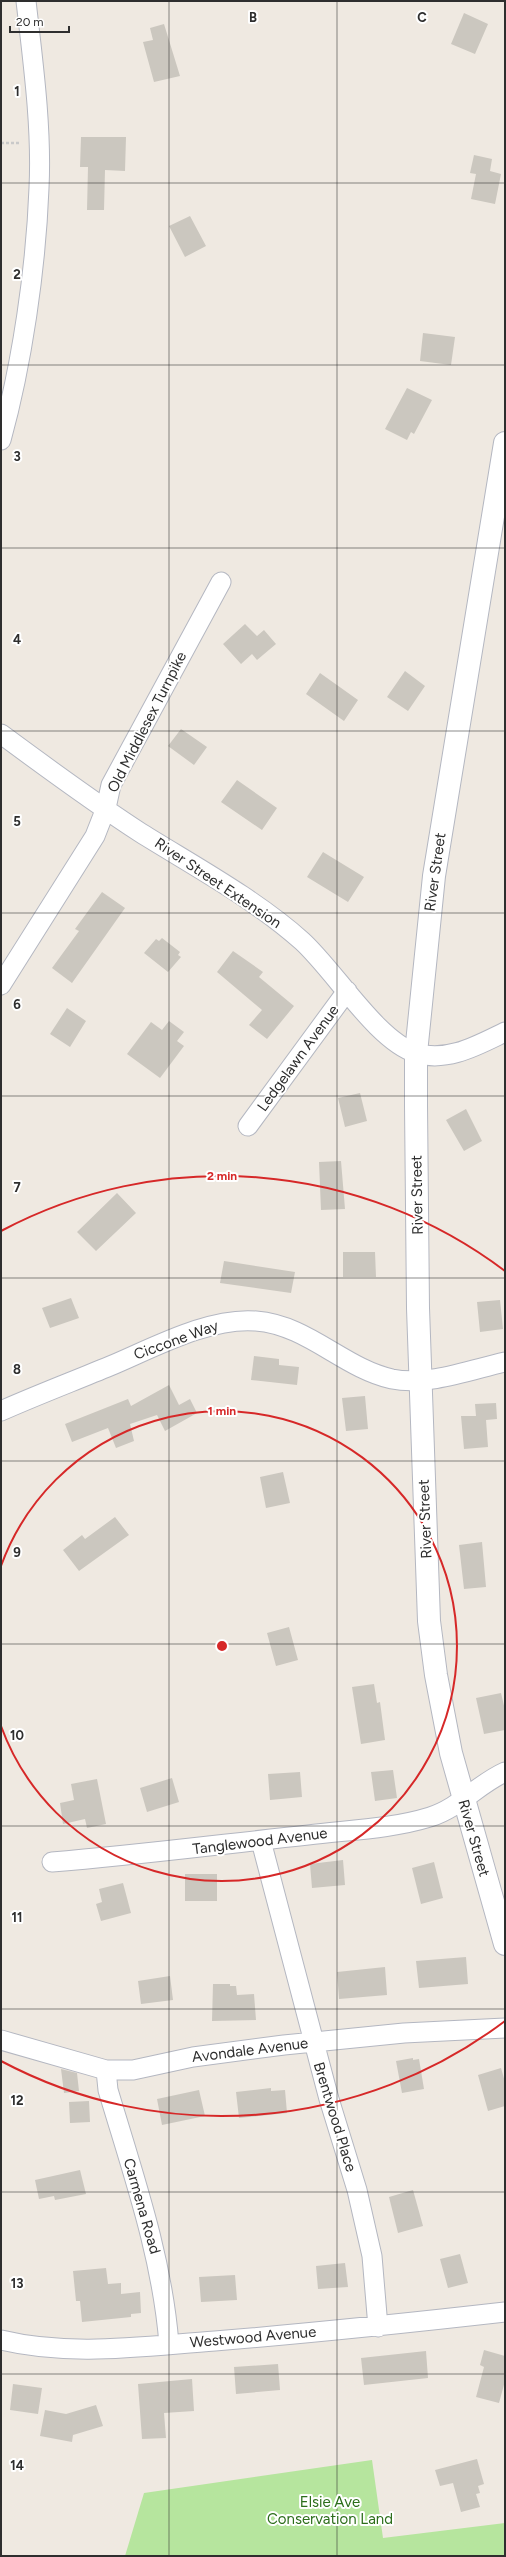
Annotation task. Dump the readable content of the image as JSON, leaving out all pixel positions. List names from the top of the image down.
{
  "streets": {
    "main road": ["River Street"],
    "street": [
      "Old Middlesex Turnpike",
      "River Street Extension",
      "Ledgelawn Avenue",
      "Ciccone Way",
      "Tanglewood Avenue",
      "Avondale Avenue",
      "Brentwood Place",
      "Carmena Road",
      "Westwood Avenue"
    ]
  },
  "crossings": [
    ["Old Middlesex Turnpike", "River Street Extension"],
    ["River Street", "River Street Extension"],
    ["River Street", "Ciccone Way"],
    ["River Street", "Tanglewood Avenue"],
    ["River Street Extension", "Ledgelawn Avenue"],
    ["Tanglewood Avenue", "Brentwood Place"],
    ["Avondale Avenue", "Brentwood Place"],
    ["Avondale Avenue", "Carmena Road"],
    ["Brentwood Place", "Westwood Avenue"],
    ["Carmena Road", "Westwood Avenue"]
  ],
  "parks": ["Elsie Ave Conservation Land"],
  "scale_bar": "20 m",
  "grid": {
    "columns": ["B", "C"],
    "rows": [
      "1",
      "2",
      "3",
      "4",
      "5",
      "6",
      "7",
      "8",
      "9",
      "10",
      "11",
      "12",
      "13",
      "14"
    ]
  },
  "rings": ["2 min", "1 min"]
}
